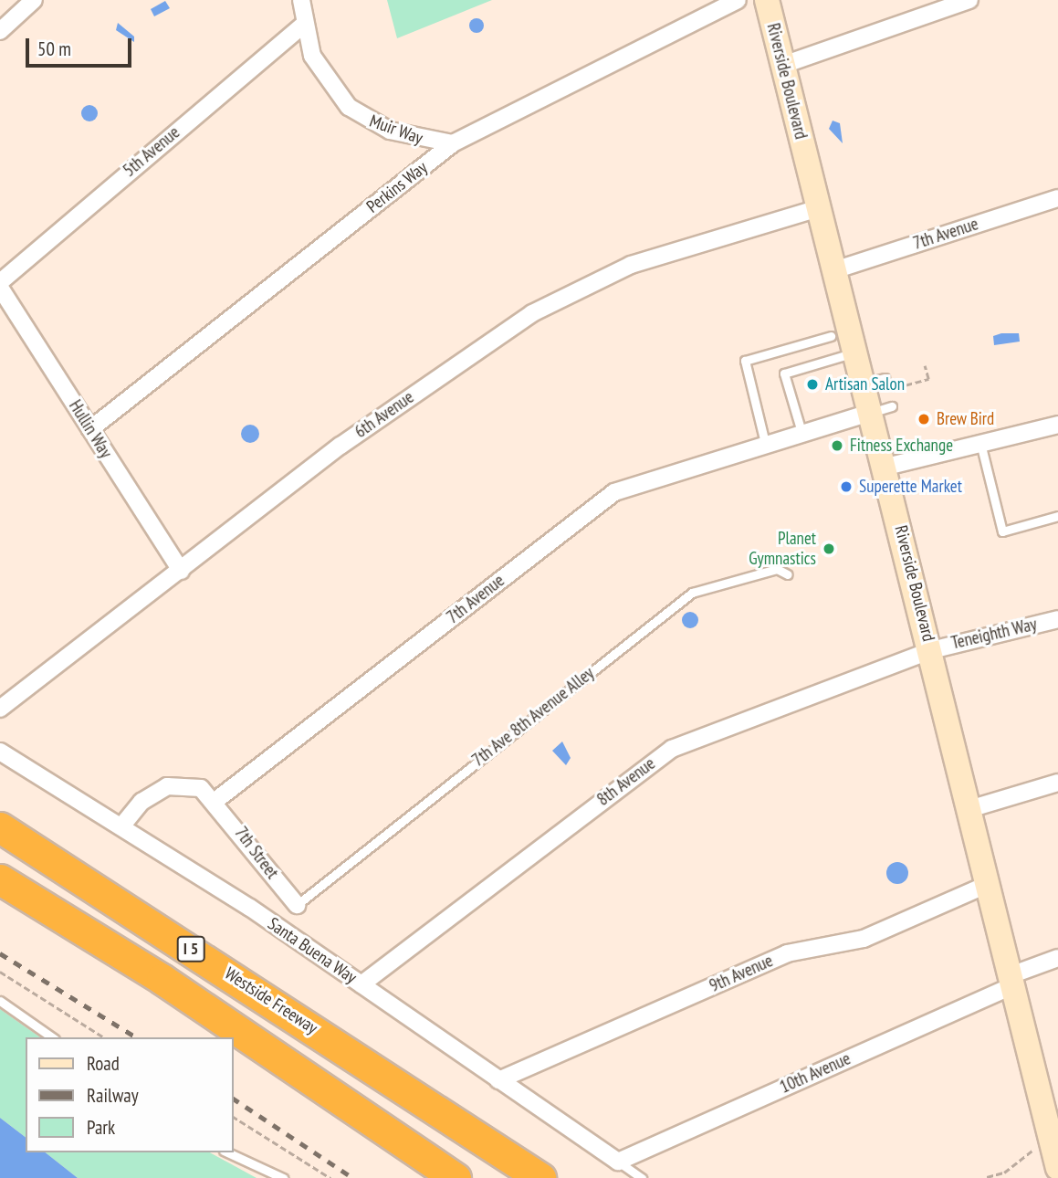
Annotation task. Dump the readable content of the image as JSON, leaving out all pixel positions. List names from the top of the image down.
{
  "streets": {
    "highway": ["I 5", "Westside Freeway"],
    "main road": ["Riverside Boulevard"],
    "street": [
      "Muir Way",
      "5th Avenue",
      "Perkins Way",
      "7th Avenue",
      "6th Avenue",
      "Hullin Way",
      "Teneighth Way",
      "8th Avenue",
      "7th Street",
      "Santa Buena Way",
      "9th Avenue",
      "10th Avenue"
    ],
    "lane": ["7th Ave 8th Avenue Alley"]
  },
  "crossings": [
    ["Riverside Boulevard", "7th Avenue"],
    ["Riverside Boulevard", "6th Avenue"],
    ["Riverside Boulevard", "Teneighth Way"],
    ["Riverside Boulevard", "8th Avenue"],
    ["Riverside Boulevard", "9th Avenue"],
    ["Riverside Boulevard", "10th Avenue"],
    ["Muir Way", "5th Avenue"],
    ["Muir Way", "Perkins Way"],
    ["Perkins Way", "Hullin Way"],
    ["7th Avenue", "7th Street"],
    ["6th Avenue", "Hullin Way"],
    ["Teneighth Way", "8th Avenue"],
    ["7th Ave 8th Avenue Alley", "7th Street"],
    ["8th Avenue", "Santa Buena Way"],
    ["Santa Buena Way", "9th Avenue"],
    ["Santa Buena Way", "10th Avenue"]
  ],
  "places": [
    "Artisan Salon",
    "Brew Bird",
    "Fitness Exchange",
    "Superette Market",
    "Planet Gymnastics"
  ],
  "legend": ["Road", "Railway", "Park"],
  "scale_bar": "50 m"
}
